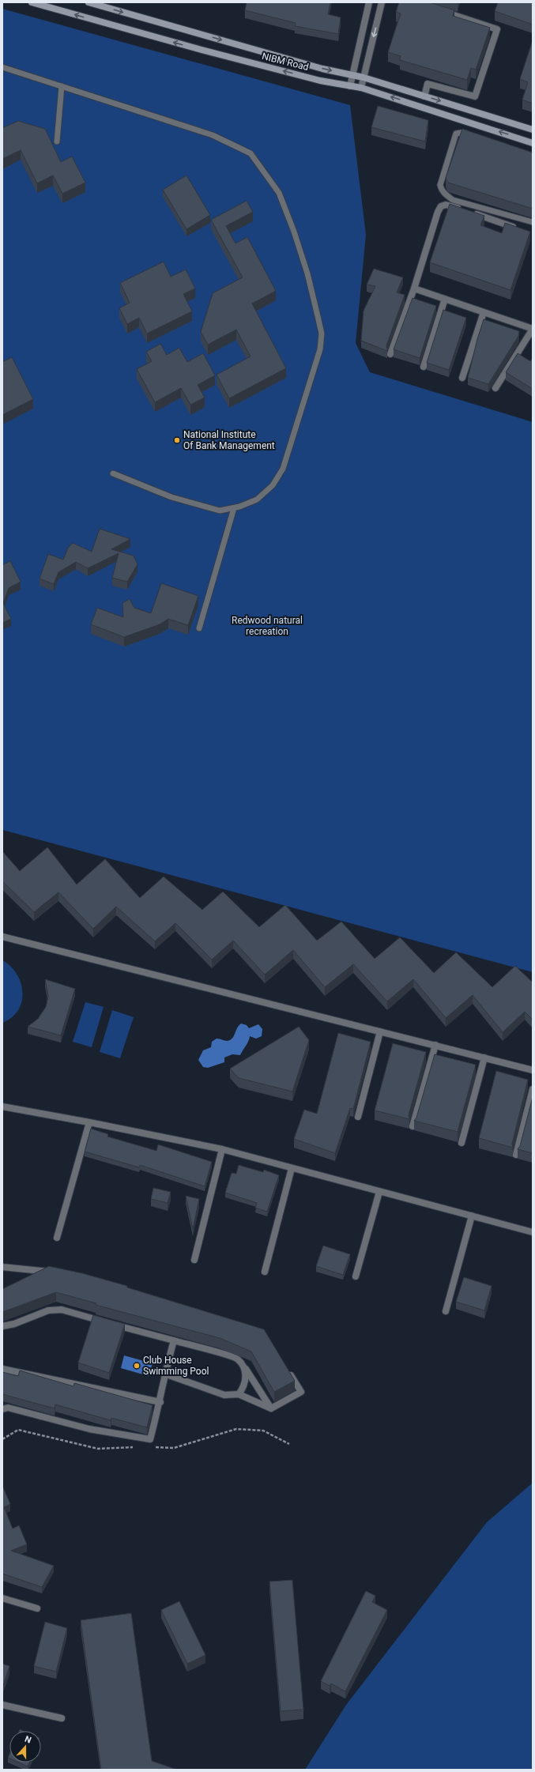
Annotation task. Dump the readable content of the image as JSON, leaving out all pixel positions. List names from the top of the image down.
{
  "streets": {
    "street": ["NIBM Road"]
  },
  "parks": ["Redwood natural recreation"],
  "places": ["National Institute Of Bank Management", "Club House Swimming Pool"],
  "north": "top"
}
